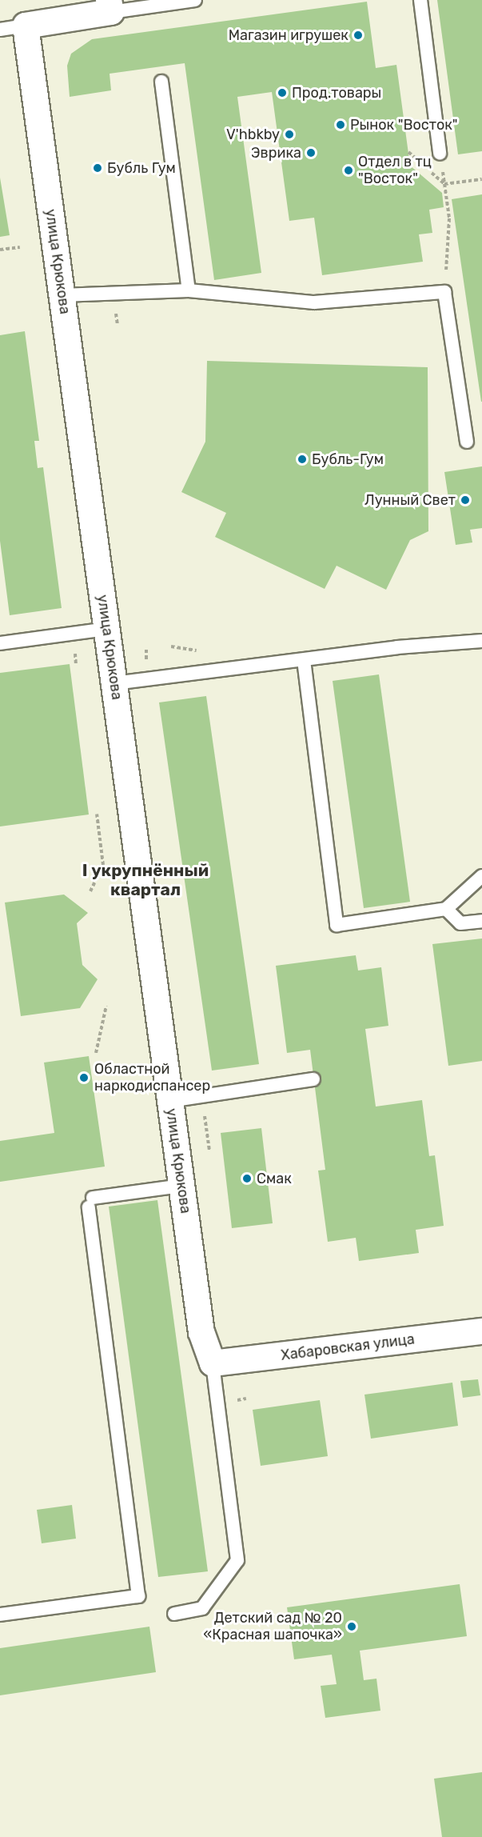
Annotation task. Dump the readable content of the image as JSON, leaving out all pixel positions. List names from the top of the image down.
{
  "streets": {
    "street": ["улица Крюкова", "Хабаровская улица"]
  },
  "crossings": [
    ["улица Крюкова", "Хабаровская улица"]
  ],
  "districts": ["I укрупнённый квартал"],
  "places": [
    "Магазин игрушек",
    "Прод.товары",
    "Рынок \"Восток\"",
    "V'hbkby",
    "Эврика",
    "Бубль Гум",
    "Отдел в тц \"Восток\"",
    "Бубль-Гум",
    "Лунный Свет",
    "Областной наркодиспансер",
    "Смак",
    "Детский сад № 20 «Красная шапочка»"
  ]
}
